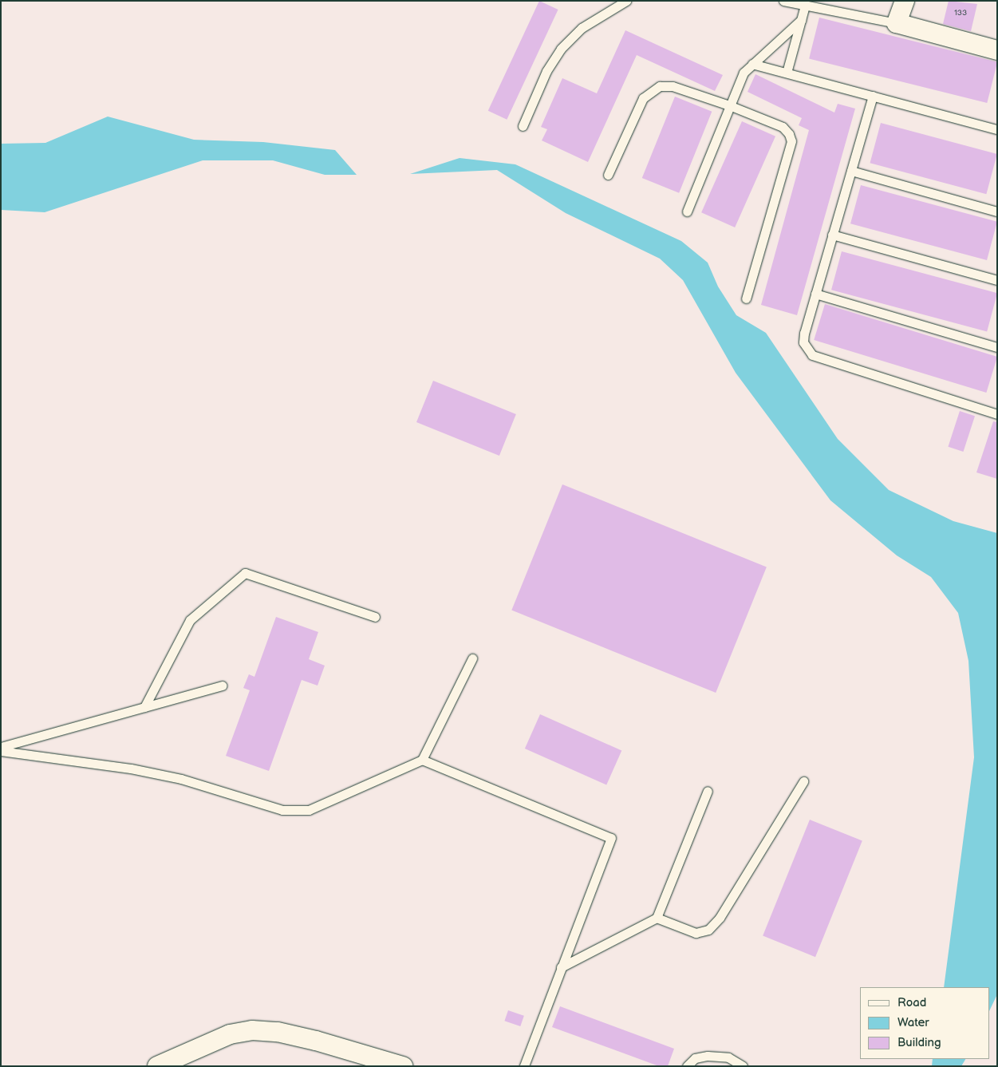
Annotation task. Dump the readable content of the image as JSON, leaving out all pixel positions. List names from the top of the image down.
{
  "house_numbers": ["133"],
  "legend": ["Road", "Water", "Building"]
}
